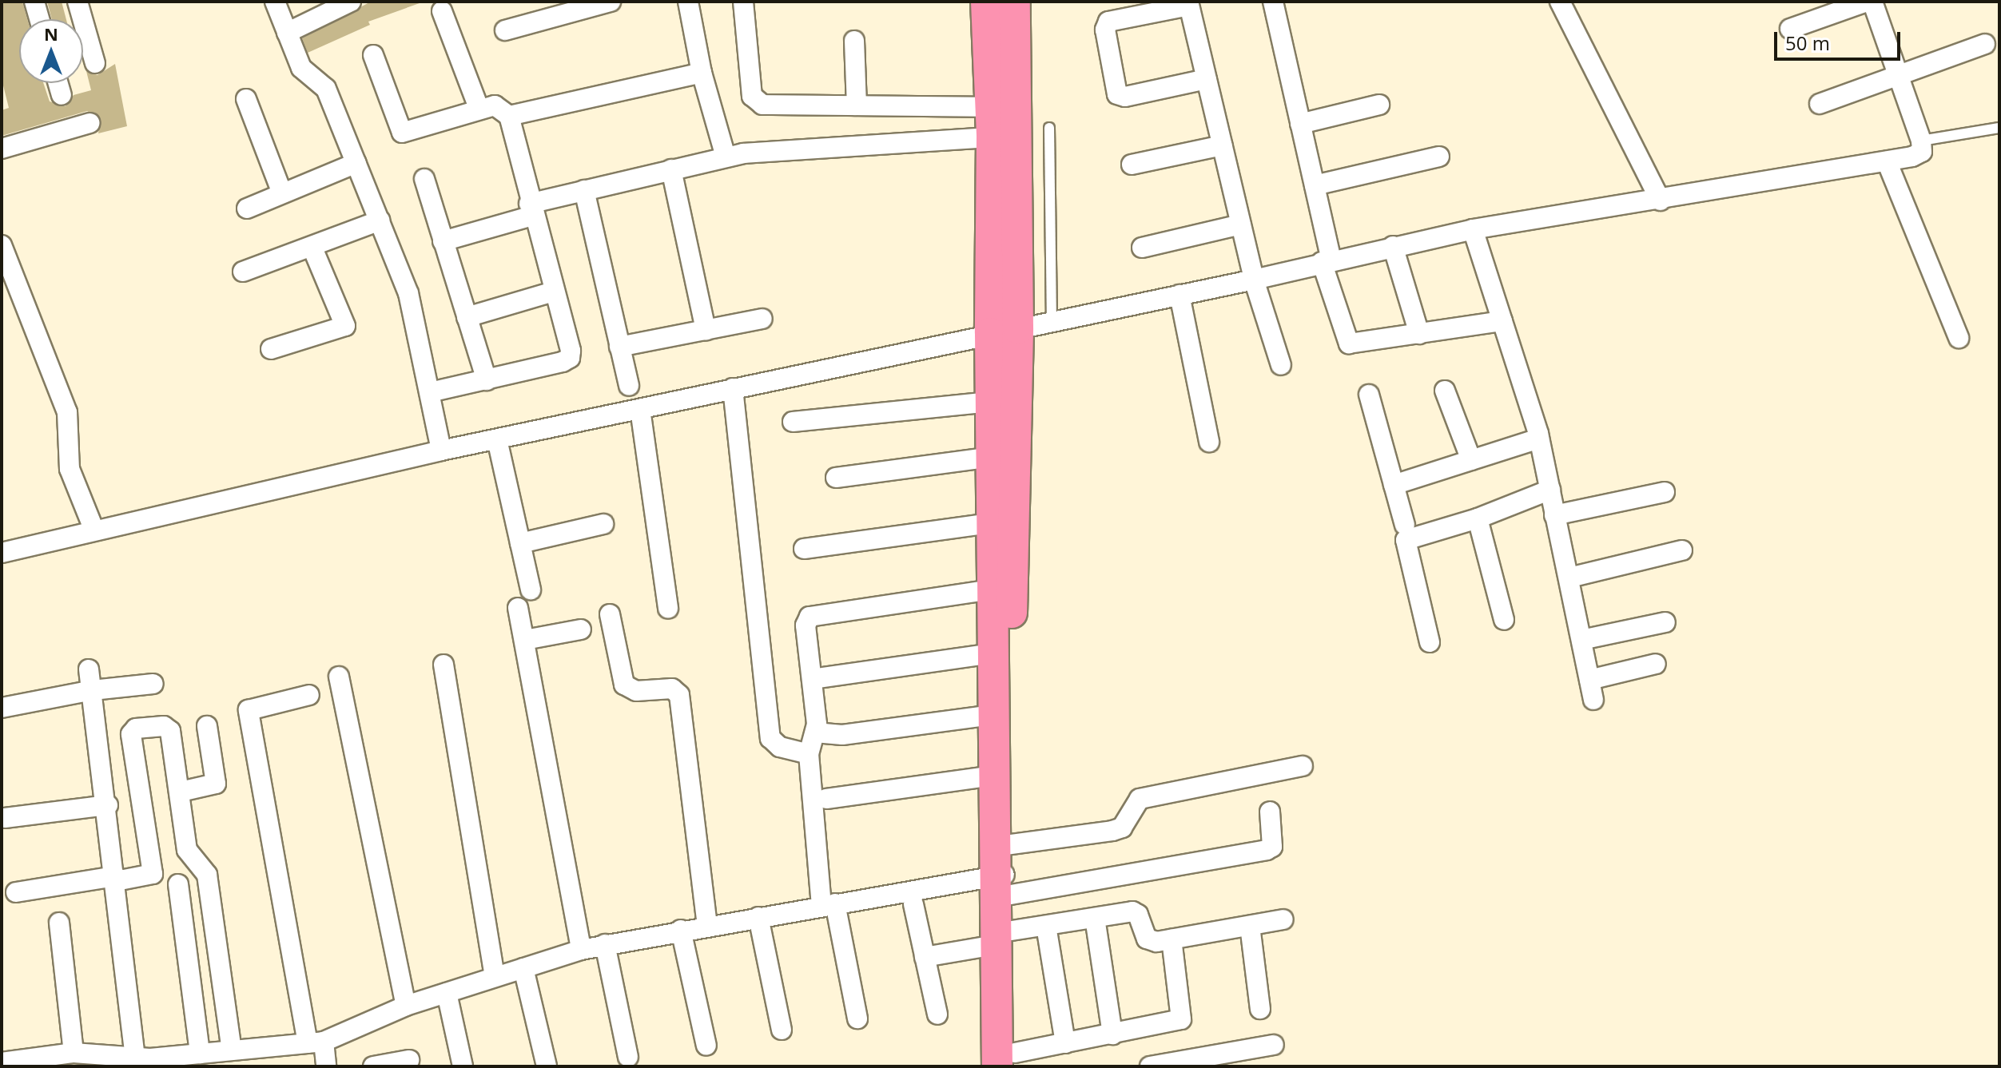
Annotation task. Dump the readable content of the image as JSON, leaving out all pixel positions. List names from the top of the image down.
{
  "scale_bar": "50 m",
  "north": "top"
}
